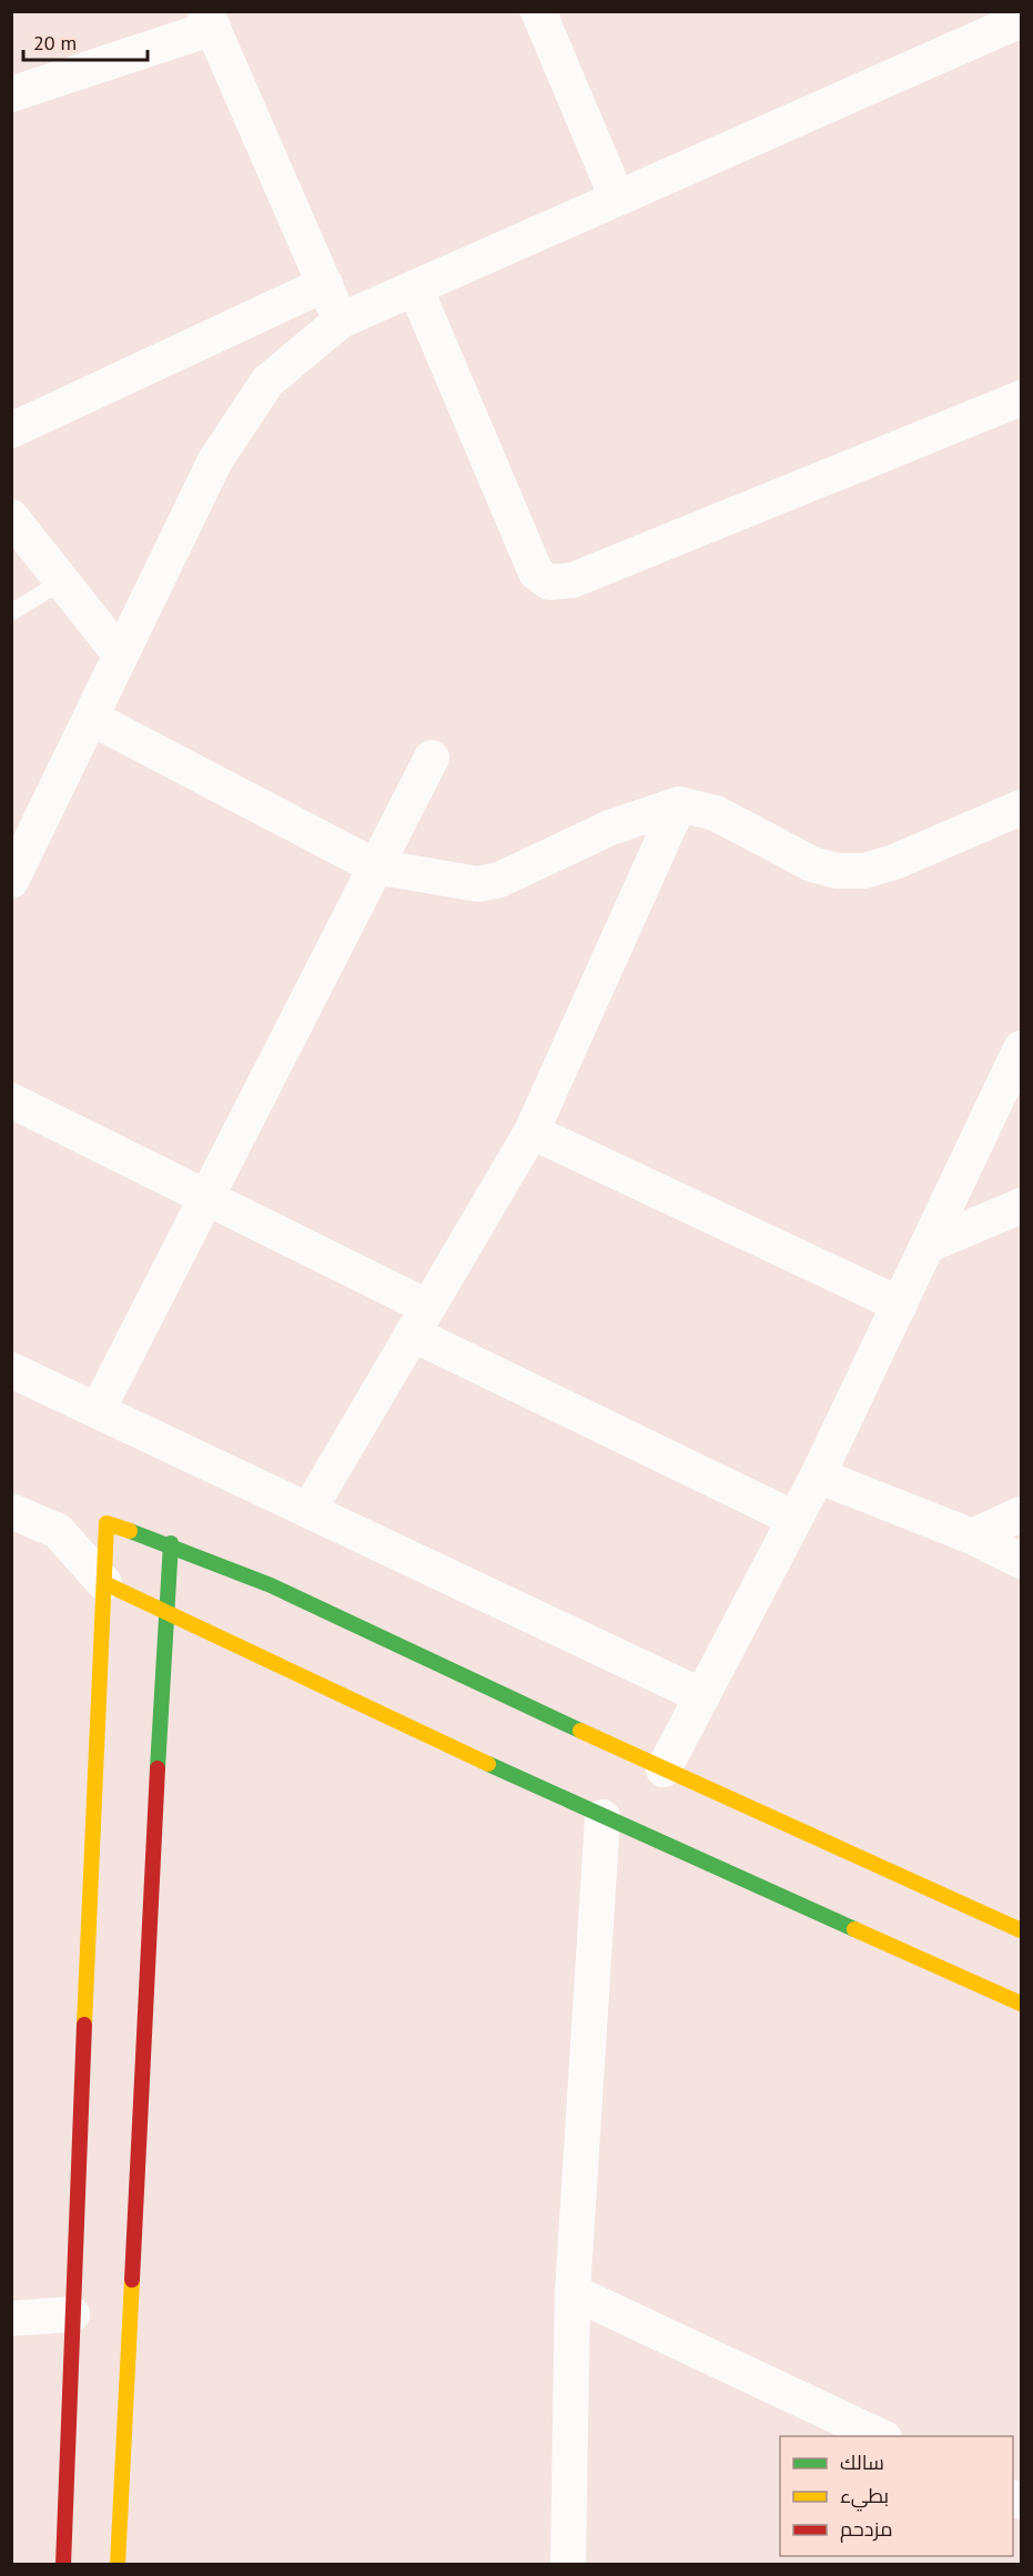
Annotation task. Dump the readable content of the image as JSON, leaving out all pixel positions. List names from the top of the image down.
{
  "legend": ["سالك", "بطيء", "مزدحم"],
  "scale_bar": "20 m"
}
